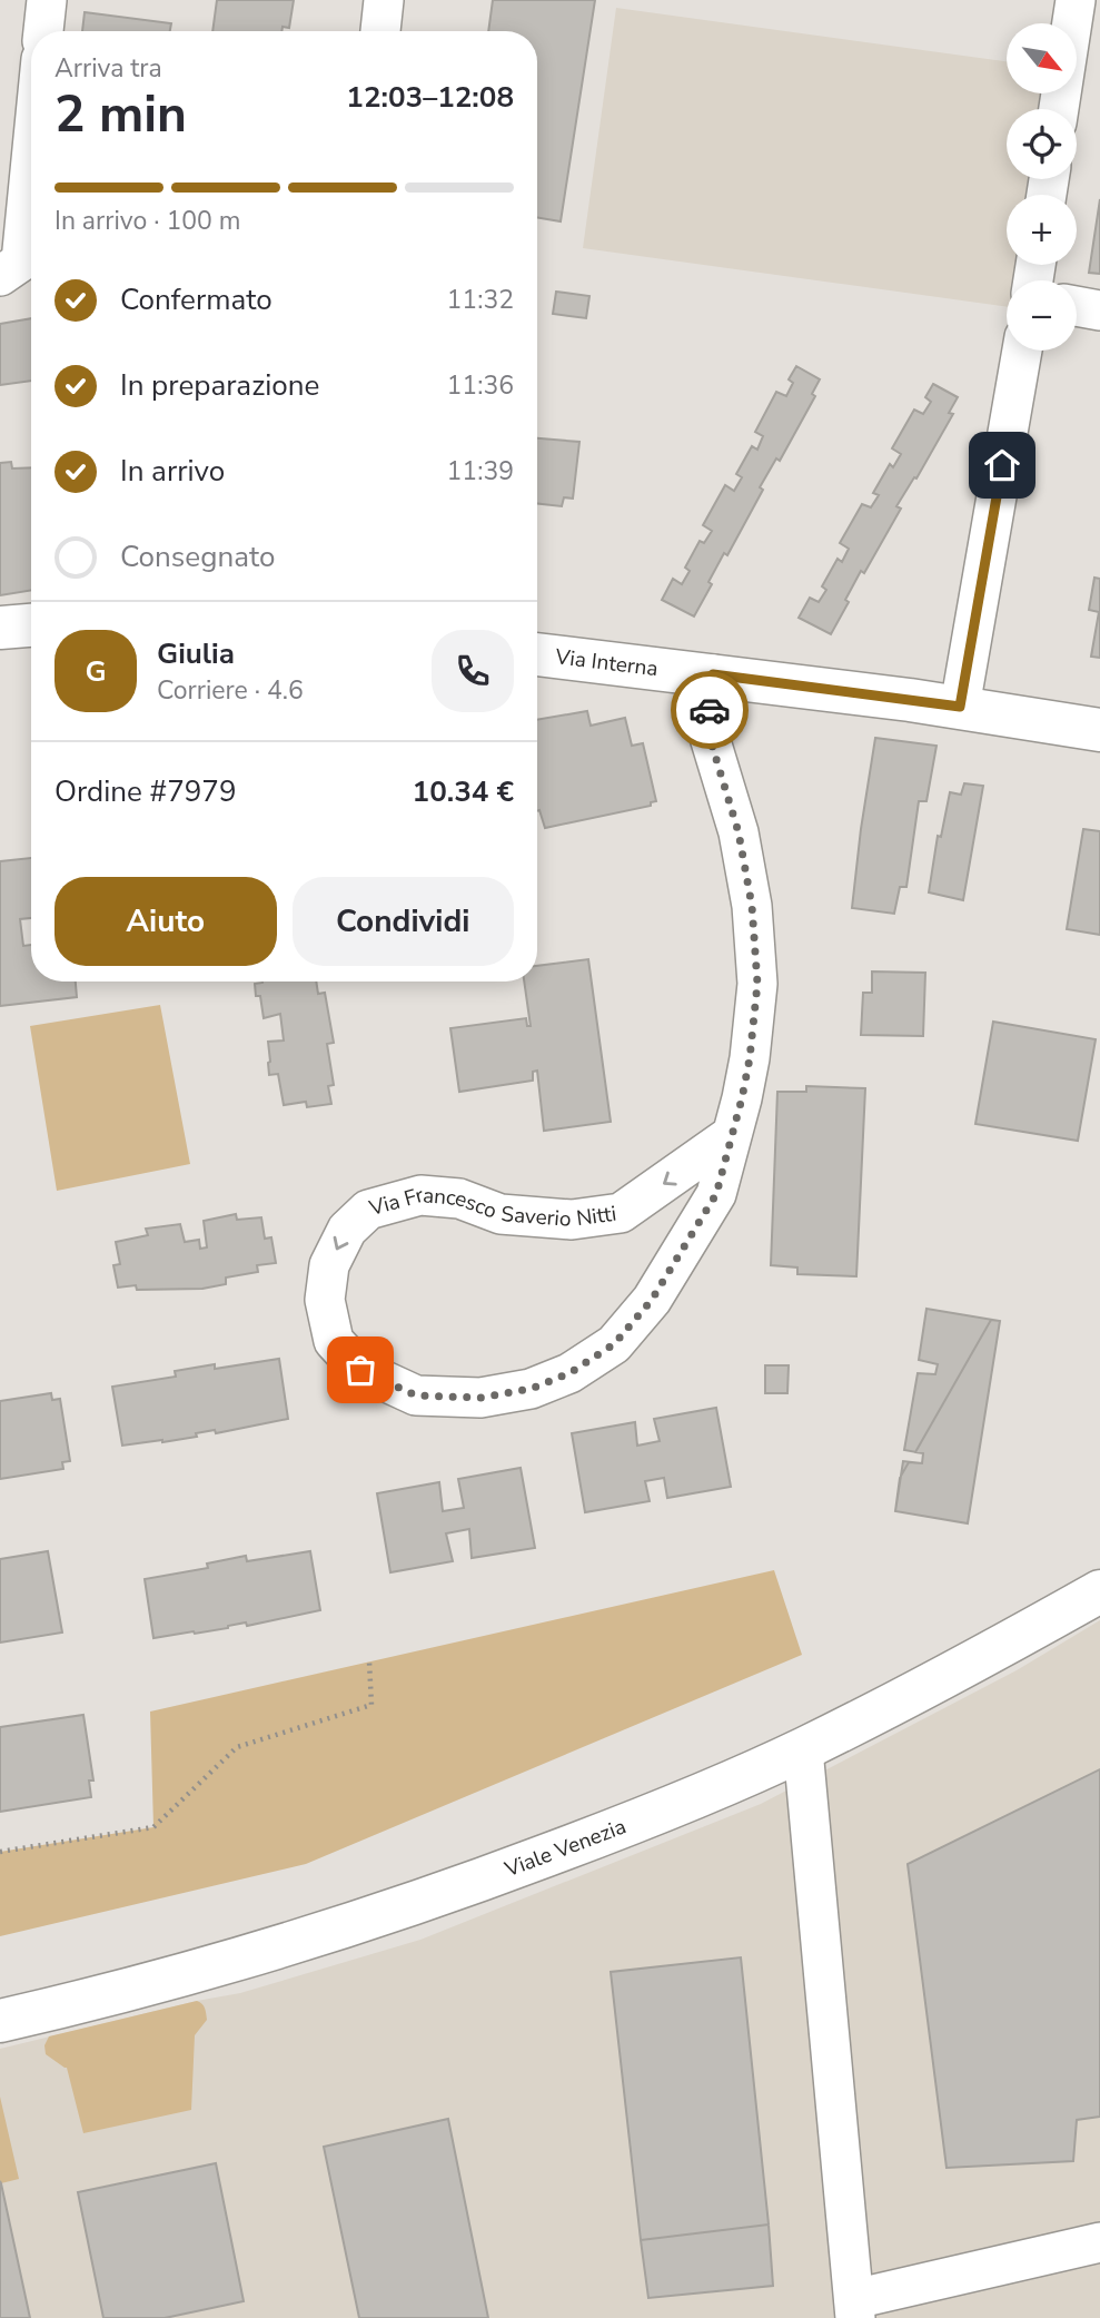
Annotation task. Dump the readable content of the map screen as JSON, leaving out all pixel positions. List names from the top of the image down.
{
  "streets": {
    "main road": ["Via Interna", "Viale Venezia"],
    "street": ["Via Francesco Saverio Nitti"]
  },
  "crossings": [
    ["Via Interna", "Via Francesco Saverio Nitti"]
  ],
  "north": "bottom right",
  "page": {
    "map_buttons": ["+", "−"],
    "heading": ["2 min", "Arriva tra", "12:03–12:08"],
    "panel": [
      "Giulia",
      "Corriere · 4.6",
      "Ordine #7979",
      "10.34 €"
    ],
    "bar": "In arrivo · 100 m",
    "list": [
      ["Confermato", "11:32"],
      ["In preparazione", "11:36"],
      ["In arrivo", "11:39"],
      "Consegnato"
    ],
    "round": "G",
    "buttons": ["Aiuto", "Condividi"]
  }
}
